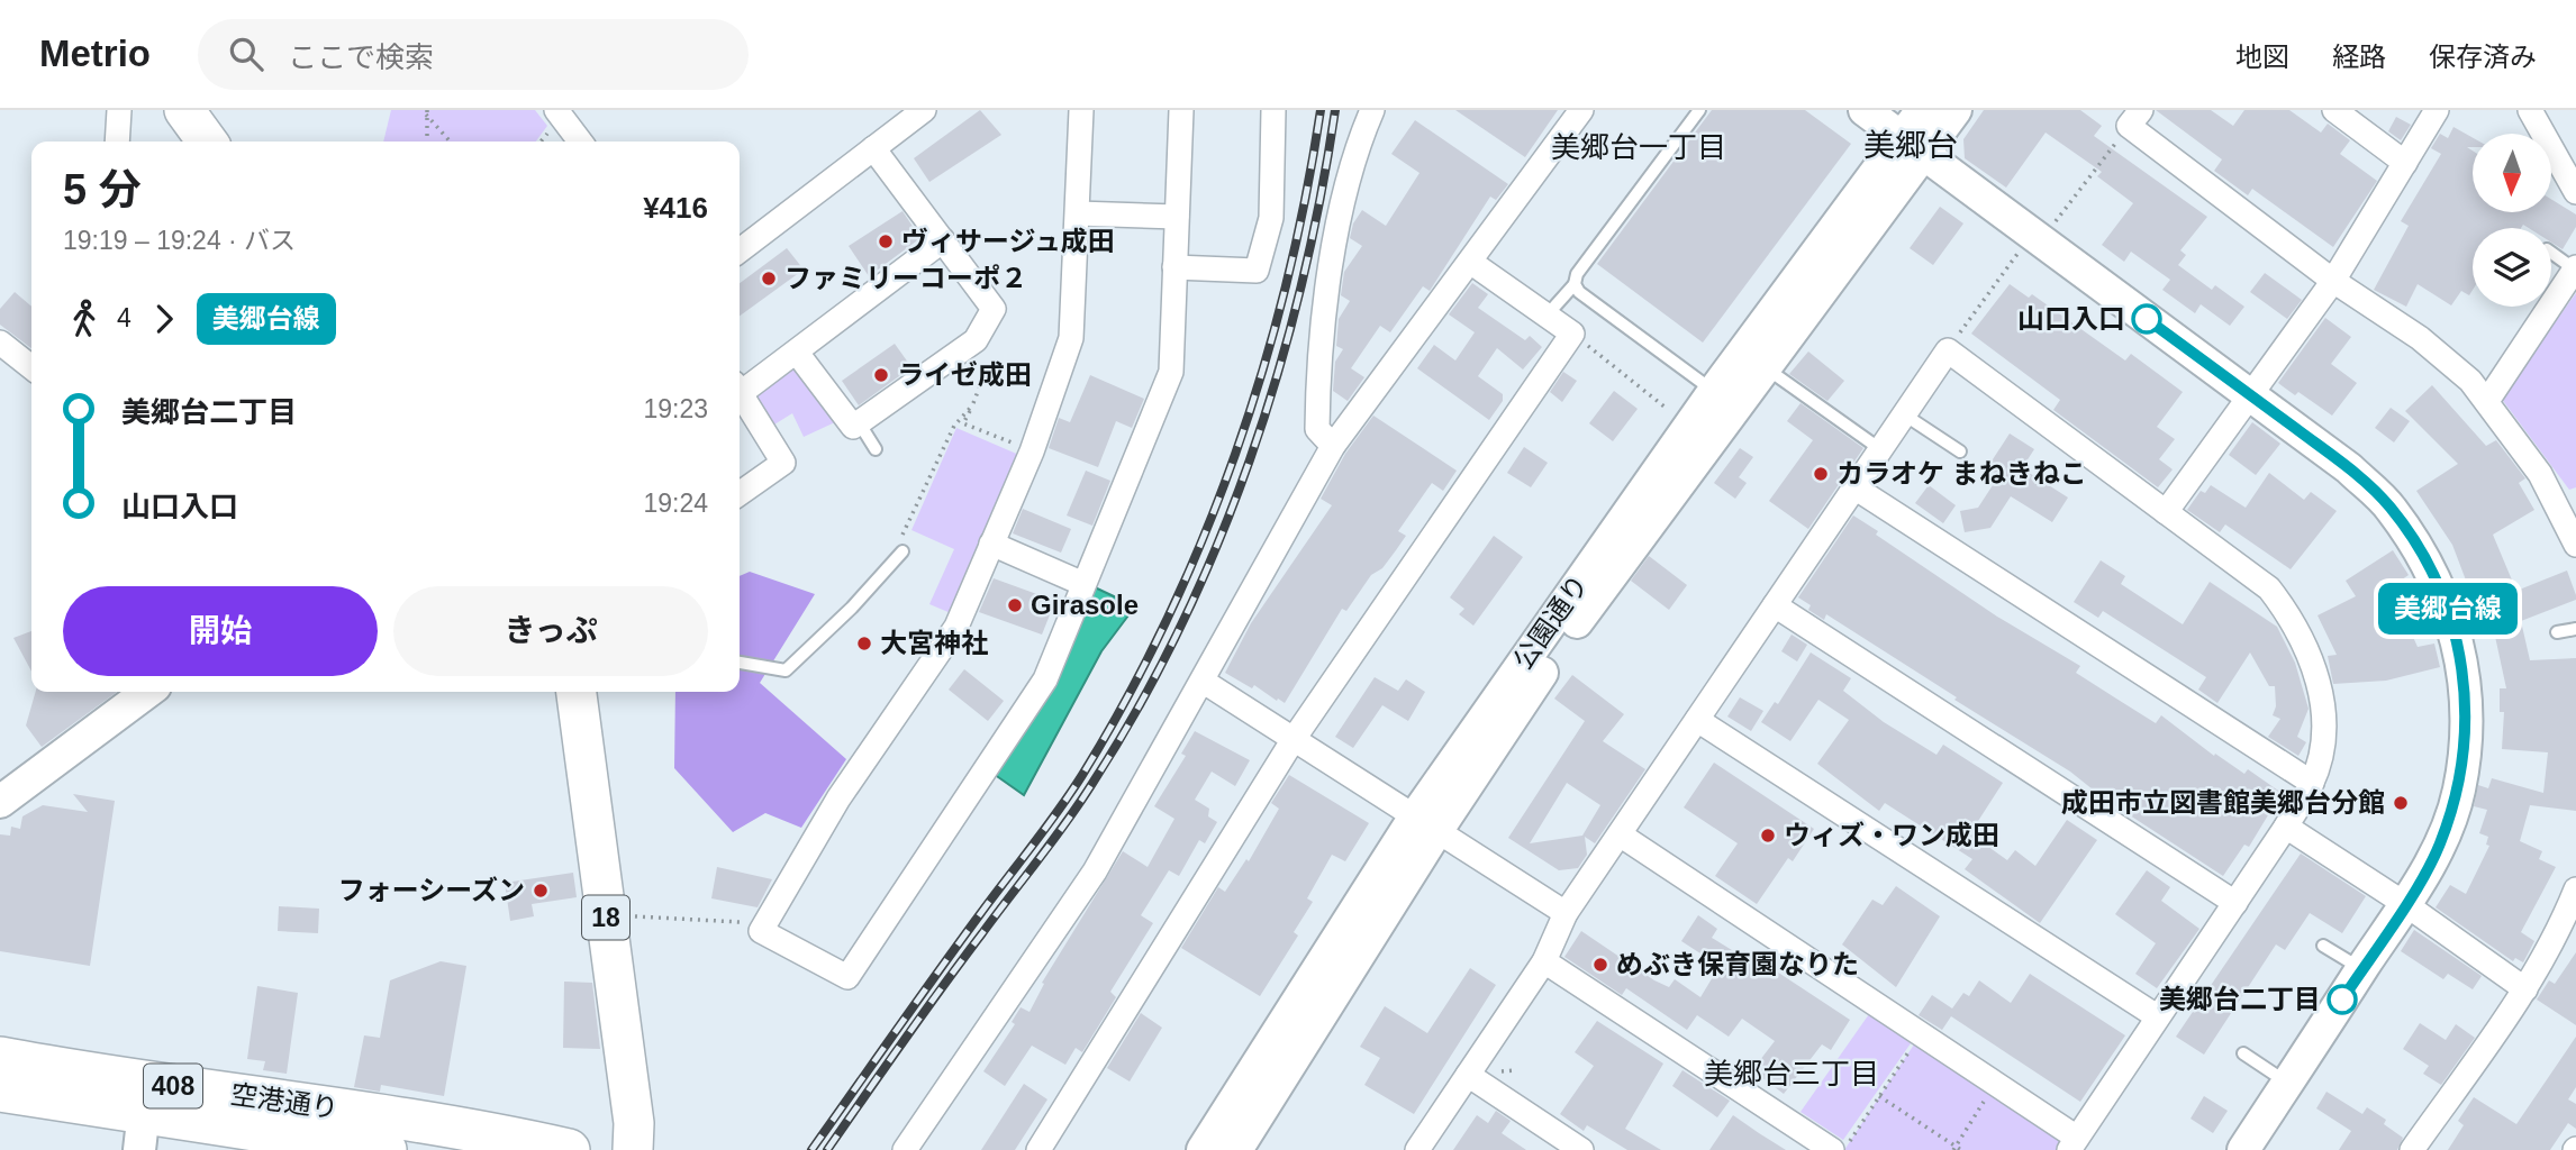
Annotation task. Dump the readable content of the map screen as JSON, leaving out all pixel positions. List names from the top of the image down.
{
  "streets": {
    "highway": ["408", "空港通り"],
    "main road": ["18"],
    "street": ["公園通り"]
  },
  "districts": ["美郷台", "美郷台一丁目", "美郷台三丁目"],
  "places": [
    "ヴィサージュ成田",
    "ファミリーコーポ２",
    "山口入口",
    "ライゼ成田",
    "カラオケ まねきねこ",
    "Girasole",
    "大宮神社",
    "成田市立図書館美郷台分館",
    "ウィズ・ワン成田",
    "フォーシーズン",
    "めぶき保育園なりた",
    "美郷台二丁目"
  ],
  "lines": ["bus line 美郷台線"],
  "north": "bottom",
  "page": {
    "header": "Metrio",
    "search": "ここで検索",
    "nav": ["地図", "経路", "保存済み"],
    "on_map": "美郷台線",
    "heading": ["5 分", "19:19 – 19:24 · バス", "¥416"],
    "legs": ["4", "美郷台線"],
    "list": [
      {
        "name": "美郷台二丁目",
        "value": "19:23"
      },
      {
        "name": "山口入口",
        "value": "19:24"
      }
    ],
    "buttons": ["開始", "きっぷ"]
  }
}
